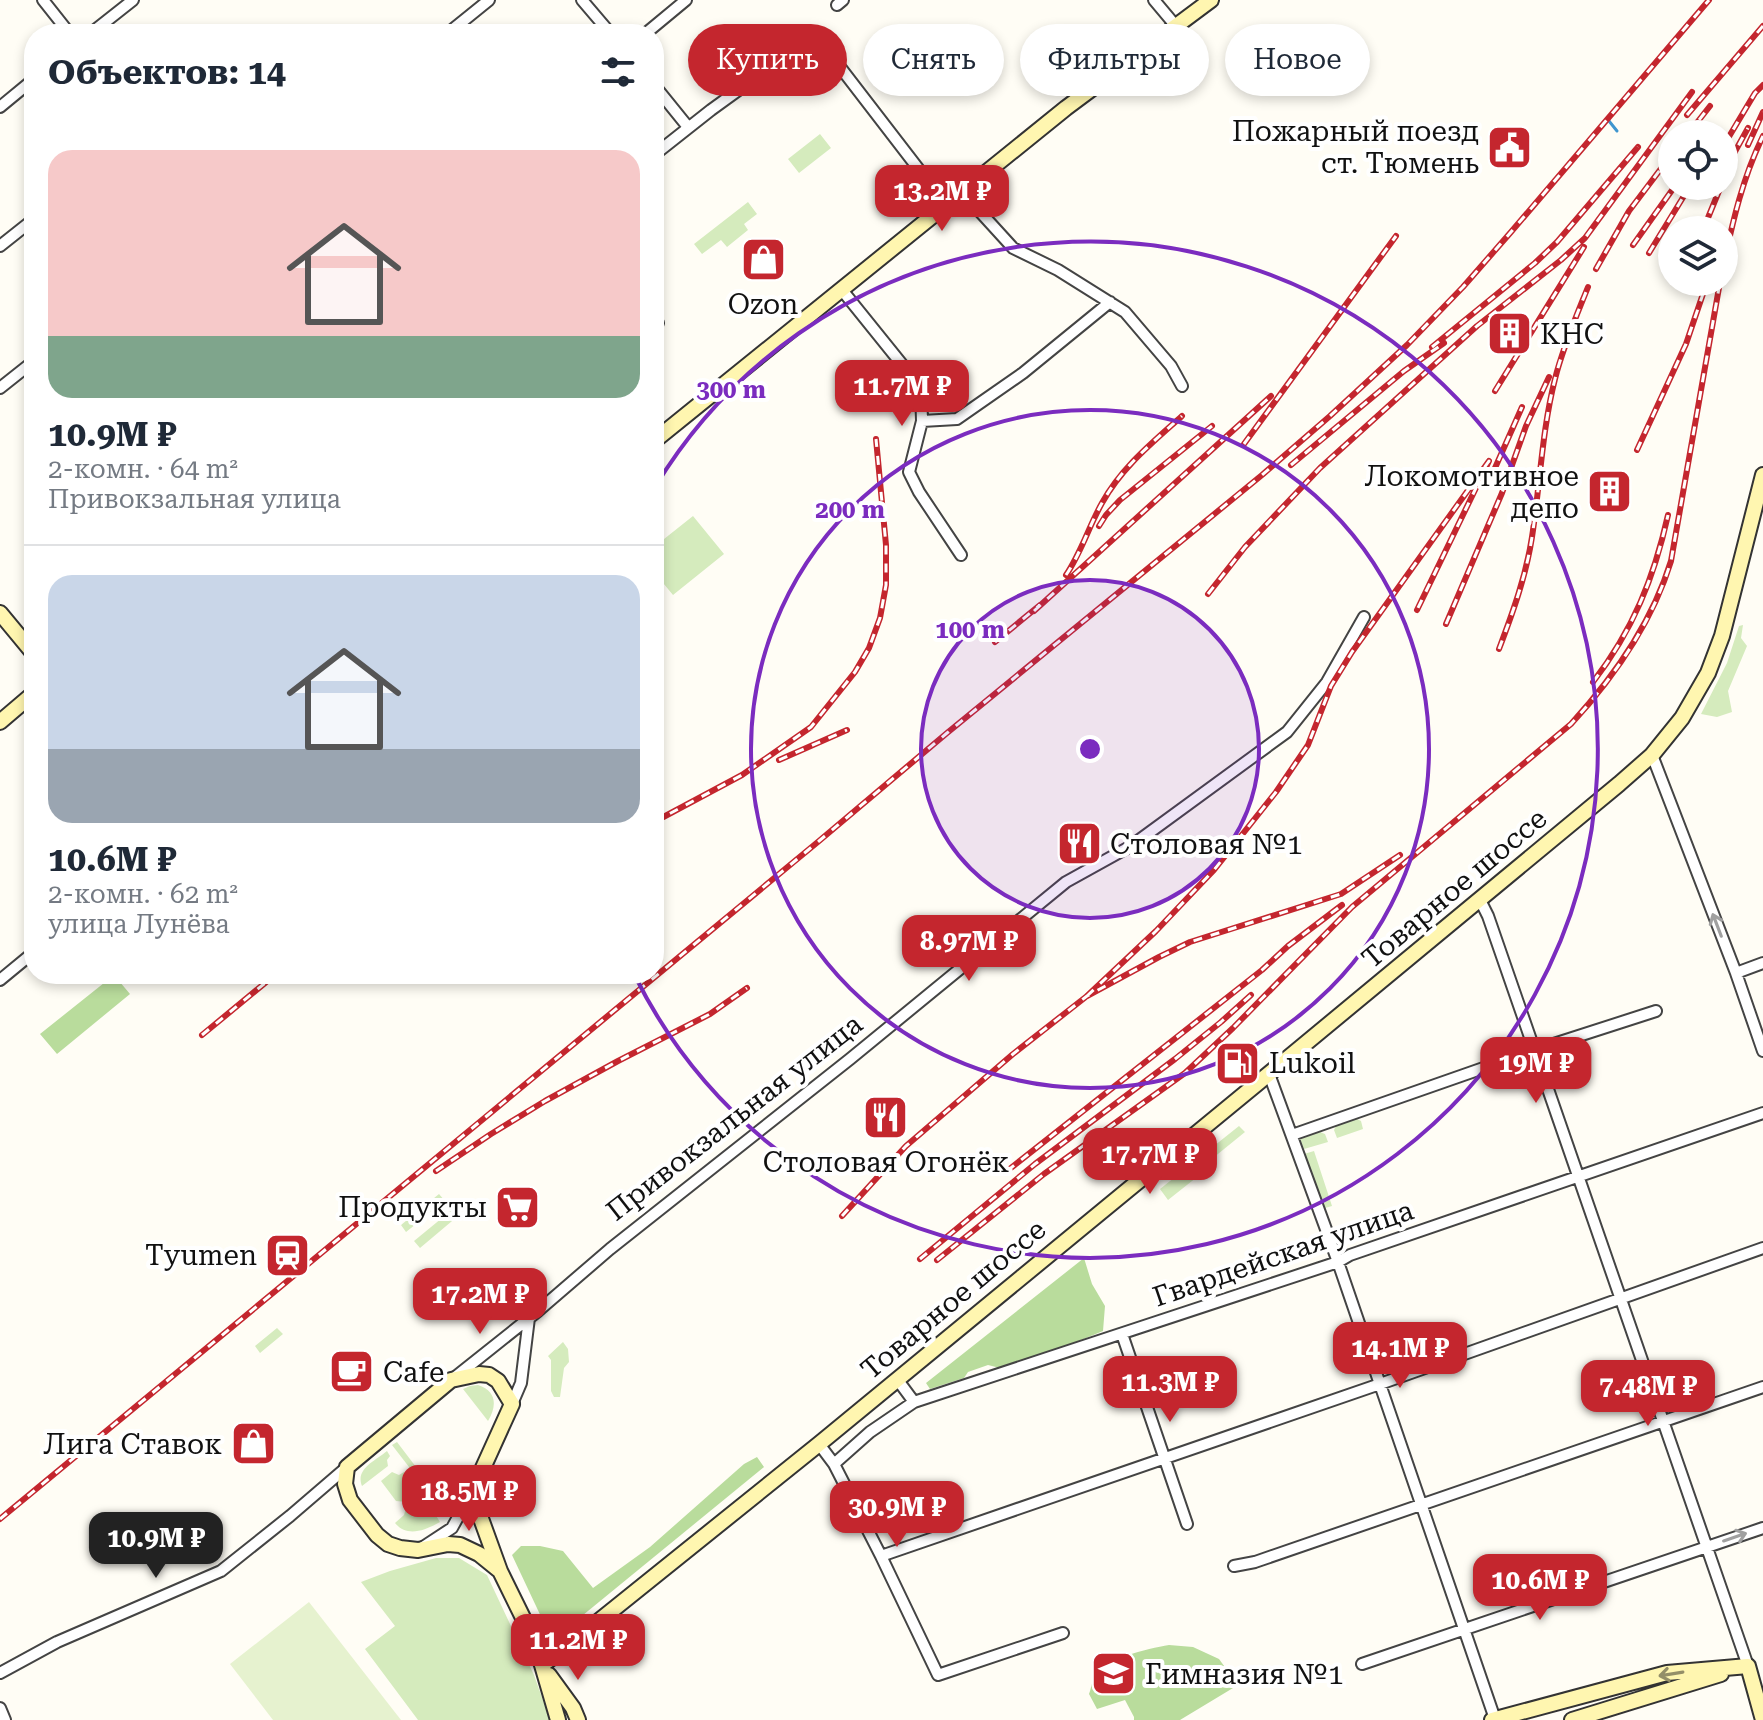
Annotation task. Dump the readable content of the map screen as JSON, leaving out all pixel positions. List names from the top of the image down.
{
  "streets": {
    "street": ["Товарное шоссе", "Привокзальная улица", "Гвардейская улица"]
  },
  "places": {
    "public building": ["Пожарный поезд ст. Тюмень"],
    "shop": ["Ozon", "Лига Ставок"],
    "building": ["КНС", "Локомотивное депо"],
    "restaurant": ["Столовая №1", "Столовая Огонёк"],
    "fuel station": ["Lukoil"],
    "supermarket": ["Продукты"],
    "station": ["Tyumen"],
    "cafe": ["Cafe"],
    "school or university": ["Гимназия №1"]
  },
  "page": {
    "chip": [
      "Купить",
      "Снять",
      "Фильтры",
      "Новое"
    ],
    "heading": "Объектов: 14",
    "list": [
      {
        "name": "10.9M ₽",
        "note": "2-комн. · 64 m² · Привокзальная улица"
      },
      {
        "name": "10.6M ₽",
        "note": "2-комн. · 62 m² · улица Лунёва"
      }
    ],
    "price": [
      "13.2M ₽",
      "11.7M ₽",
      "8.97M ₽",
      "19M ₽",
      "17.7M ₽",
      "17.2M ₽",
      "14.1M ₽",
      "11.3M ₽",
      "7.48M ₽",
      "18.5M ₽",
      "30.9M ₽",
      "10.9M ₽",
      "10.6M ₽",
      "11.2M ₽"
    ]
  },
  "rings": ["300 m", "200 m", "100 m"]
}
